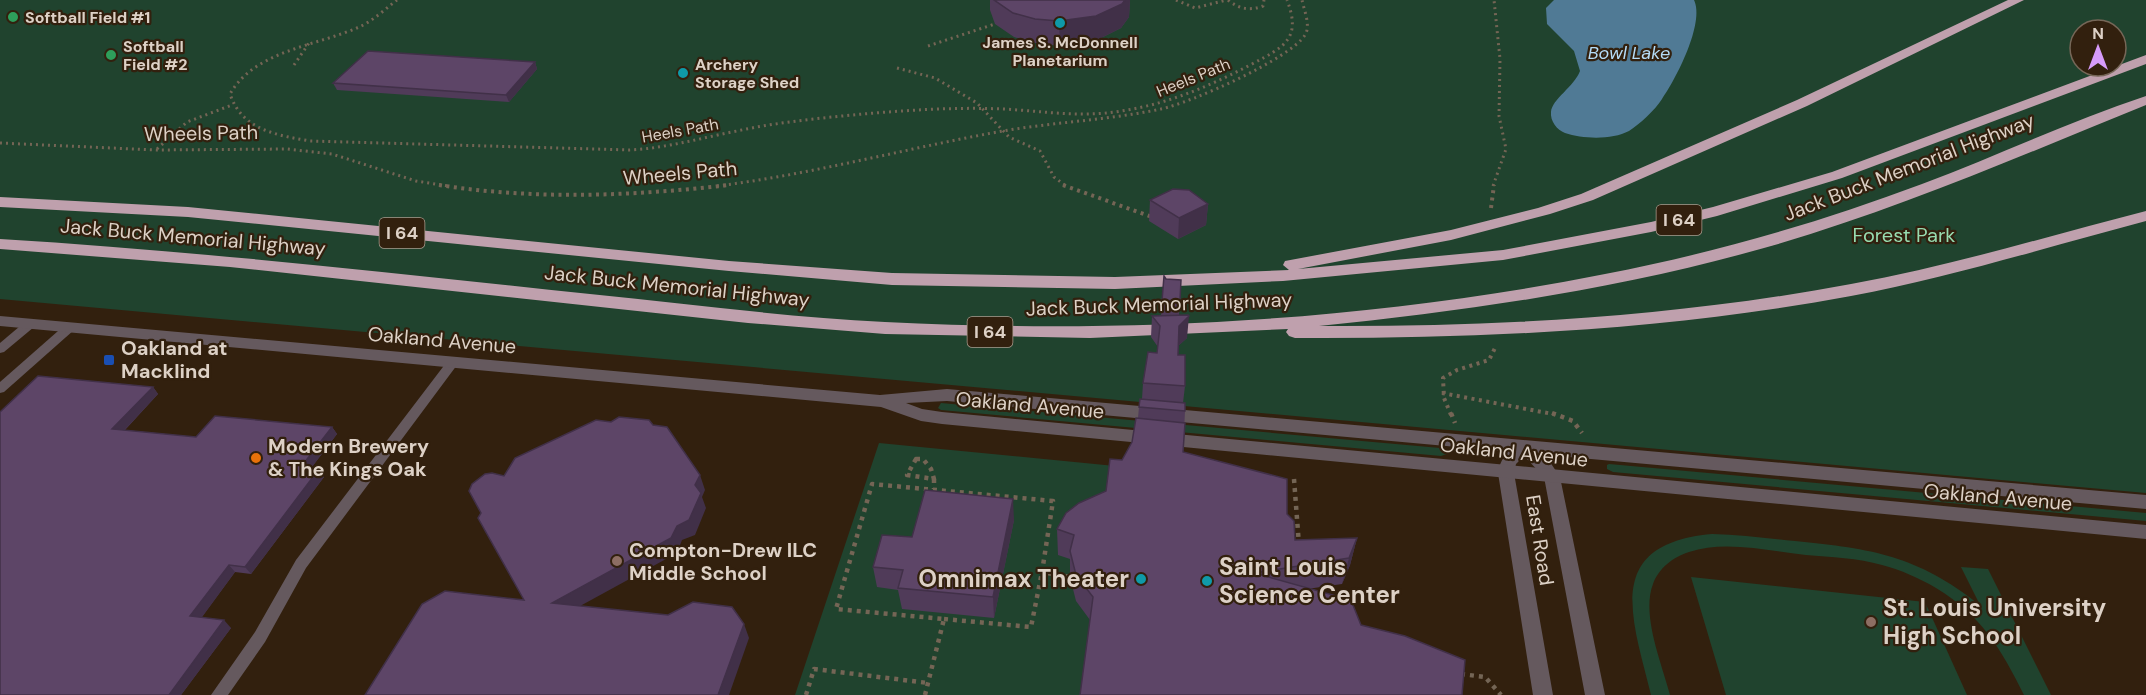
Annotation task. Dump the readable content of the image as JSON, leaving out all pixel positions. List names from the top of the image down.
{
  "streets": {
    "highway": ["Jack Buck Memorial Highway", "I 64"],
    "street": ["Oakland Avenue", "East Road"],
    "path": ["Heels Path", "Wheels Path"]
  },
  "crossings": [
    ["Oakland Avenue", "East Road"]
  ],
  "water": ["Bowl Lake"],
  "parks": ["Forest Park"],
  "places": {
    "other": [
      "Softball Field #1",
      "James S. McDonnell Planetarium",
      "Softball Field #2",
      "Archery Storage Shed",
      "Modern Brewery & The Kings Oak",
      "Compton-Drew ILC Middle School",
      "Omnimax Theater",
      "Saint Louis Science Center",
      "St. Louis University High School"
    ],
    "transit": ["Oakland at Macklind"]
  },
  "north": "top"
}
